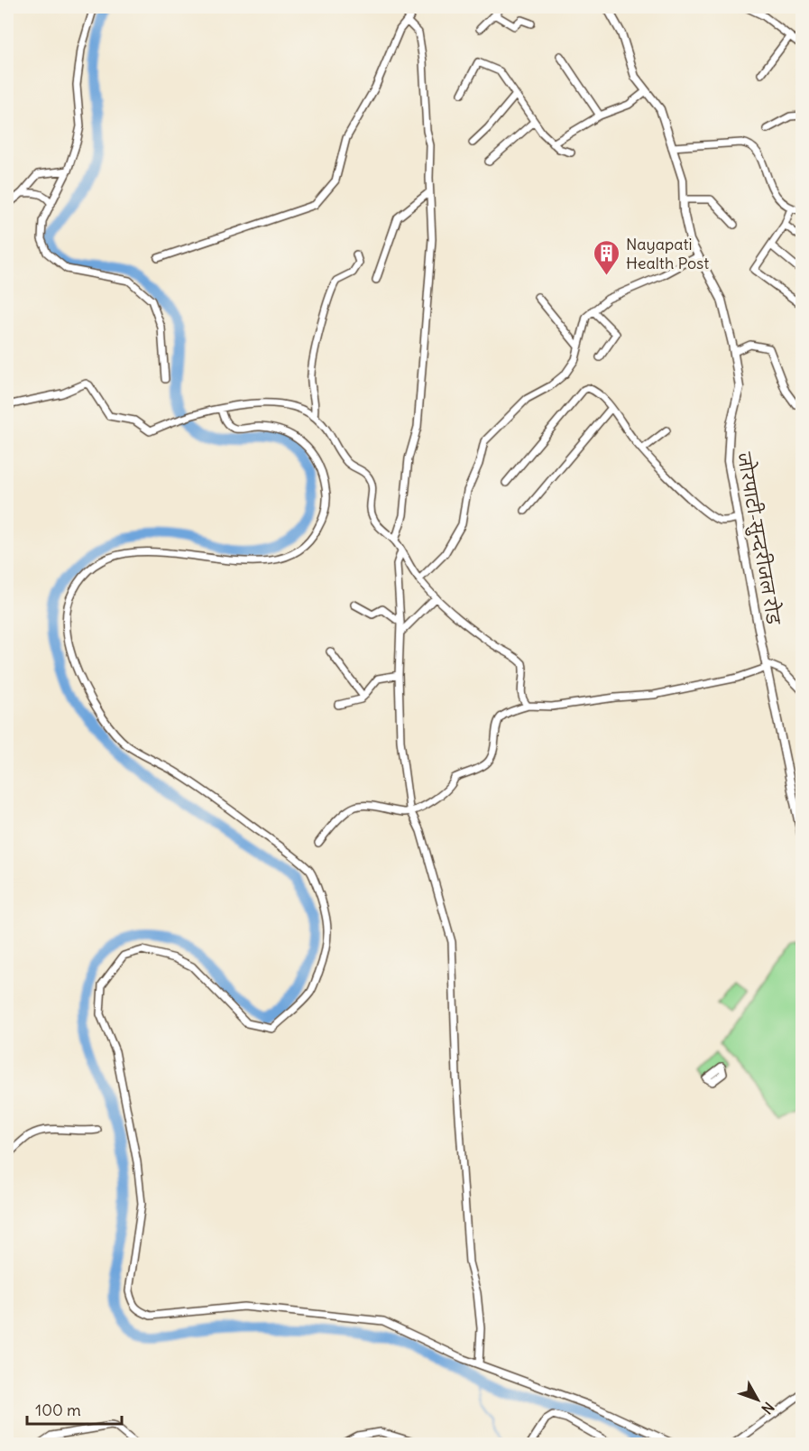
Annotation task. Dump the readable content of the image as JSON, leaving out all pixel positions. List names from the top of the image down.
{
  "streets": {
    "main road": ["जोरपाटी-सुन्दरीजल रोड"]
  },
  "places": {
    "building": ["Nayapati Health Post"]
  },
  "scale_bar": "100 m",
  "north": "bottom right"
}
